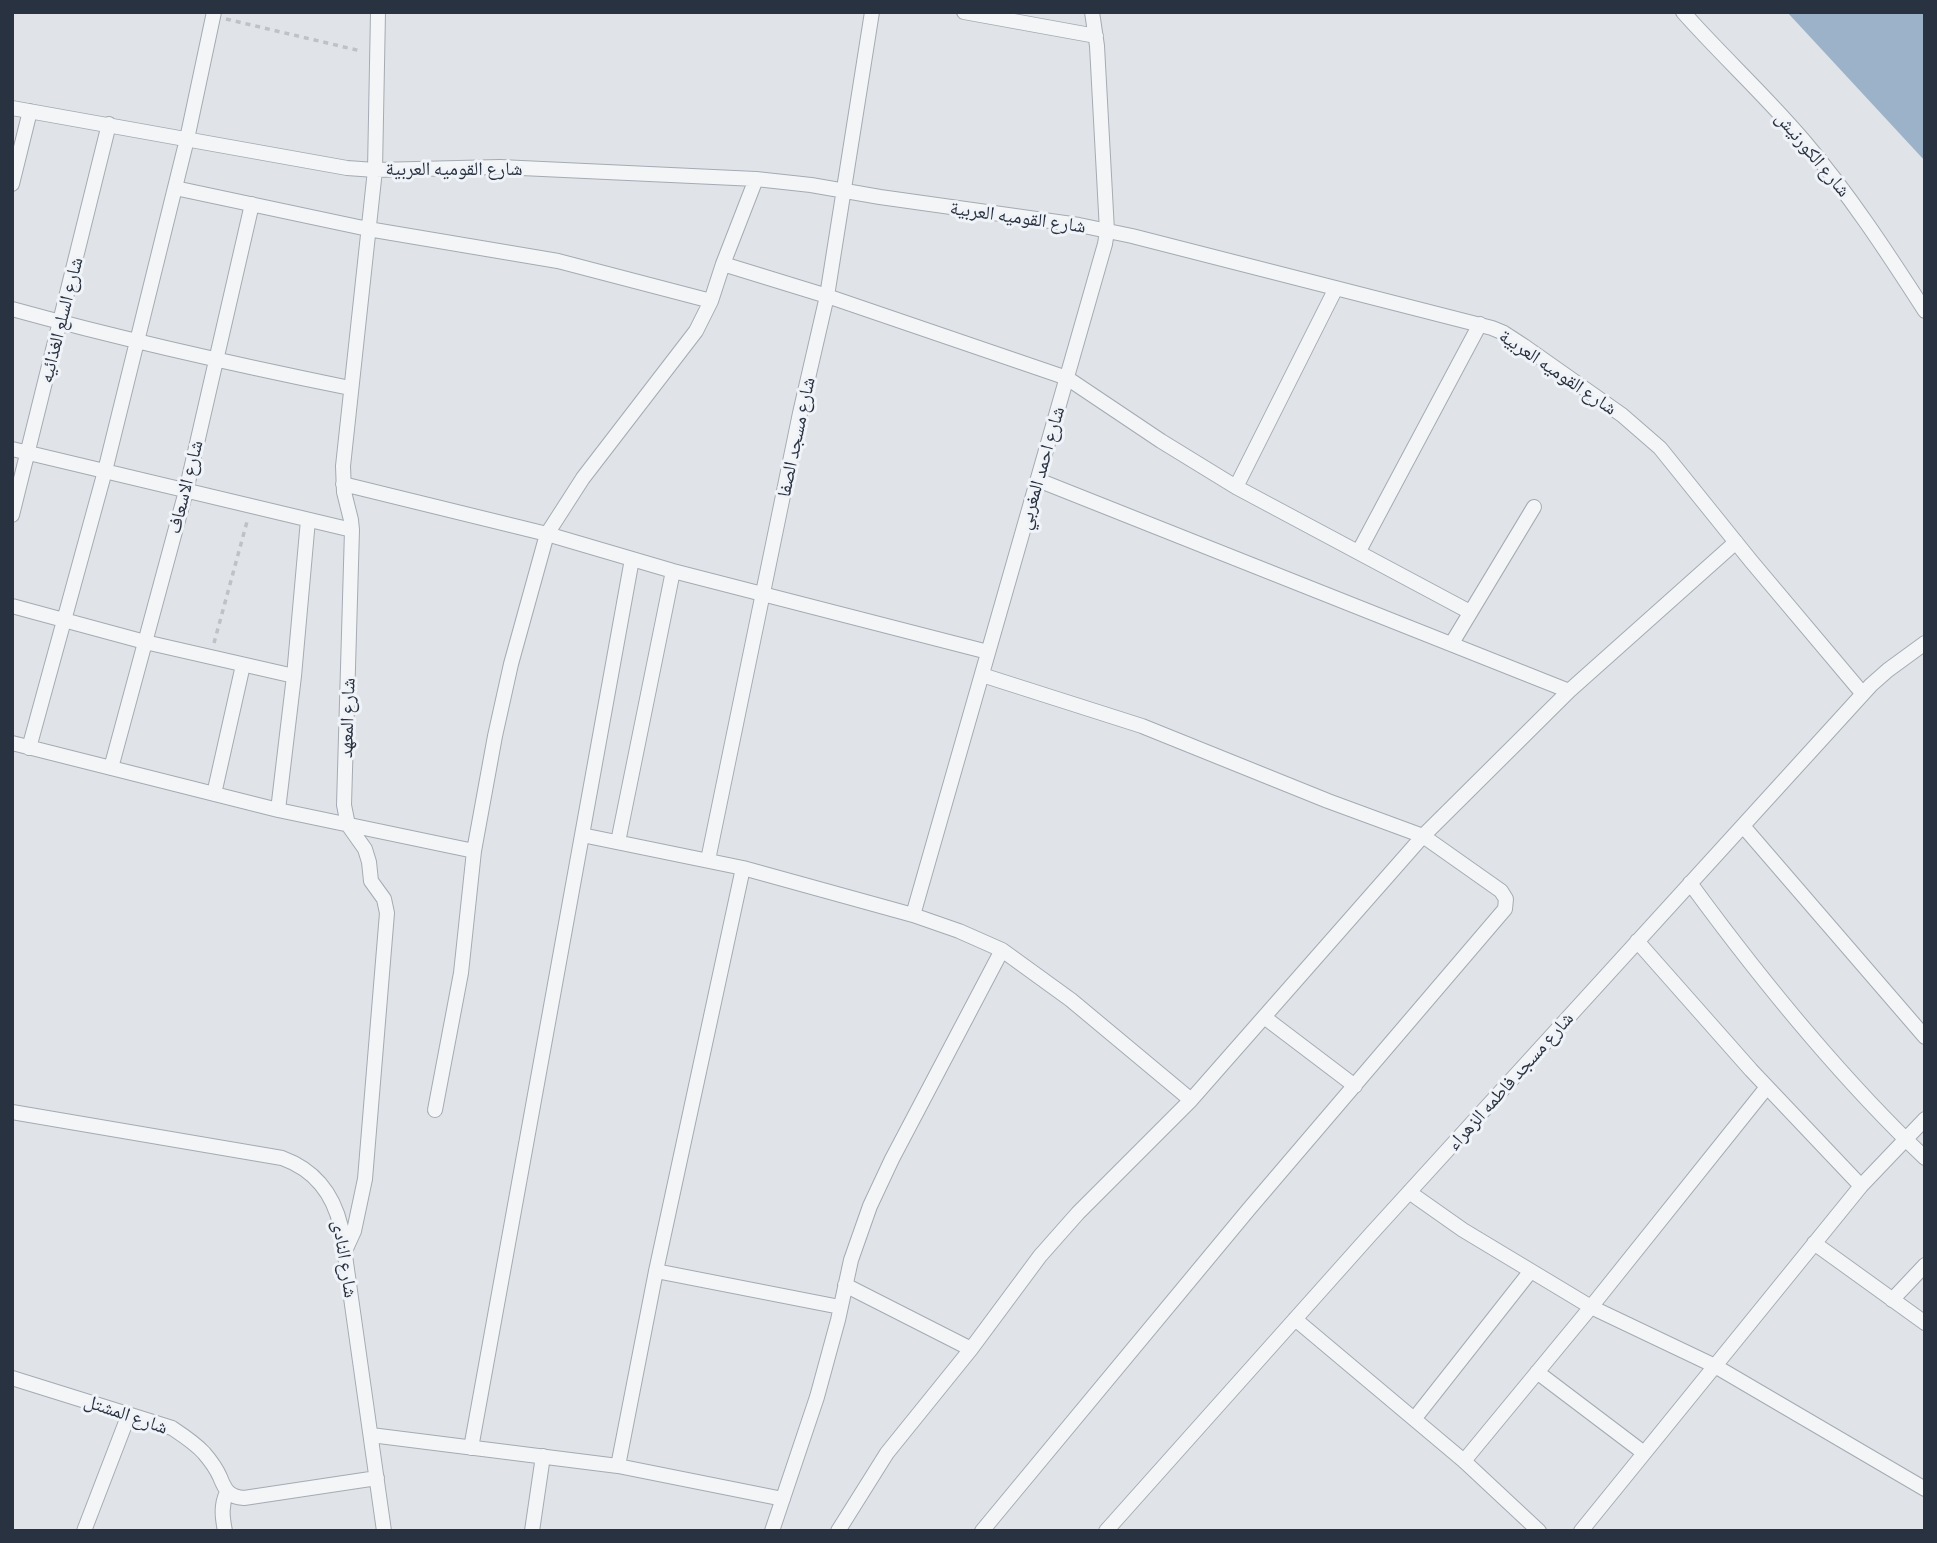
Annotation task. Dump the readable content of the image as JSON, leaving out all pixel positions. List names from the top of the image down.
{
  "streets": {
    "street": [
      "شارع الكورنيش",
      "شارع القوميه العربية",
      "شارع السلع الغذائيه",
      "شارع مسجد الصفا",
      "شارع احمد المغربي",
      "شارع الاسعاف",
      "شارع المعهد",
      "شارع مسجد فاطمه الزهراء",
      "شارع النادى",
      "شارع المشتل"
    ]
  },
  "crossings": [
    ["شارع القوميه العربية", "شارع السلع الغذائيه"],
    ["شارع القوميه العربية", "شارع مسجد الصفا"],
    ["شارع القوميه العربية", "شارع احمد المغربي"],
    ["شارع القوميه العربية", "شارع المعهد"],
    ["شارع القوميه العربية", "شارع مسجد فاطمه الزهراء"],
    ["شارع المعهد", "شارع النادى"]
  ]
}
